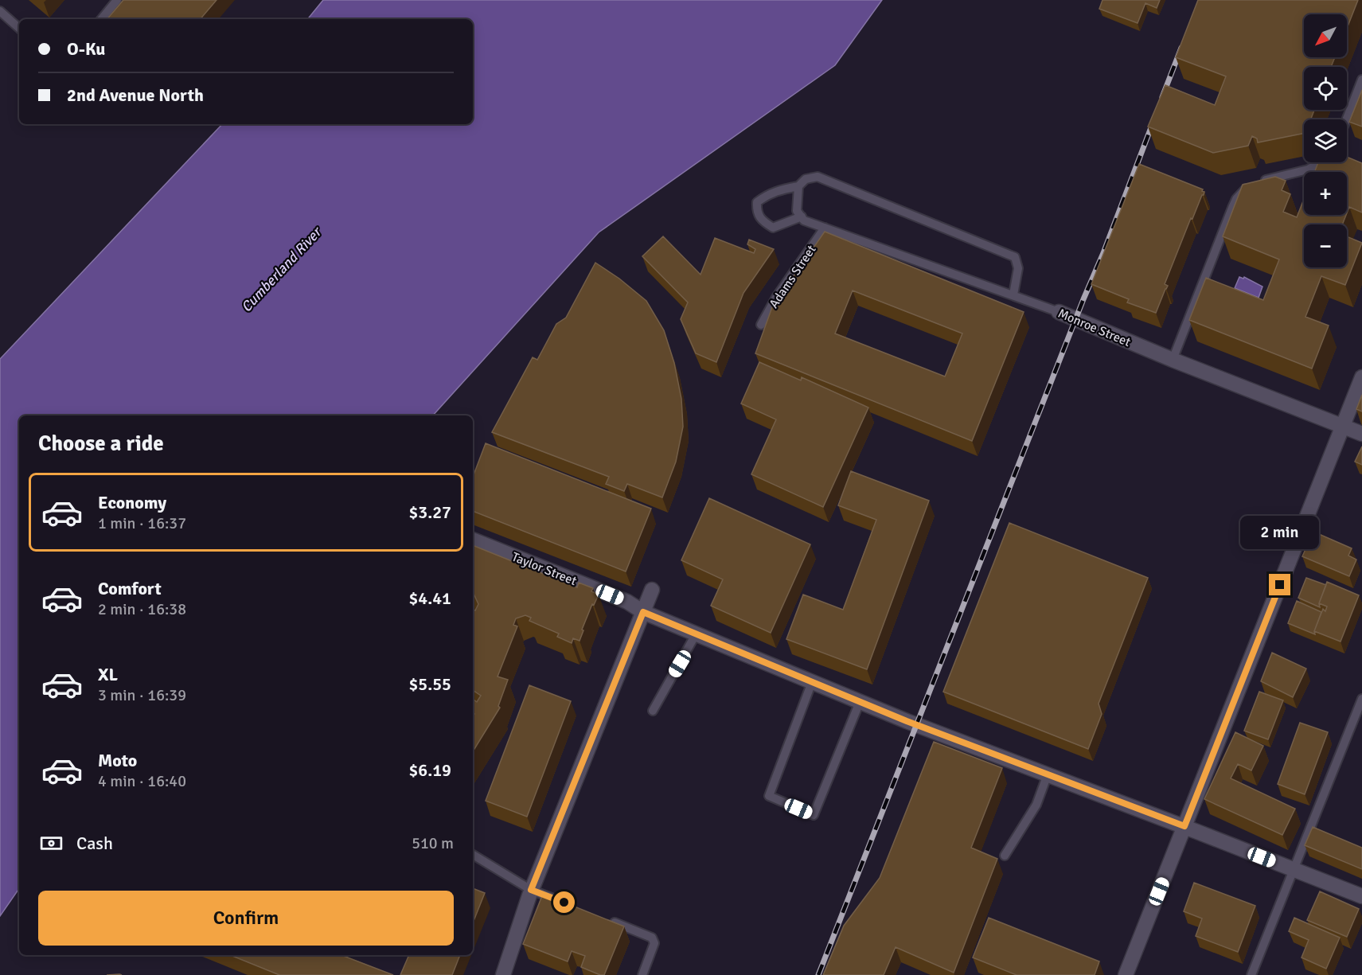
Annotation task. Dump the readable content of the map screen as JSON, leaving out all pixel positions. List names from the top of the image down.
{
  "streets": {
    "street": ["Monroe Street", "Taylor Street"],
    "lane": ["Adams Street"]
  },
  "crossings": [
    ["Adams Street", "Monroe Street"]
  ],
  "water": ["Cumberland River"],
  "north": "bottom left",
  "page": {
    "map_buttons": ["+", "−"],
    "banner": ["O-Ku", "2nd Avenue North"],
    "heading": "Choose a ride",
    "list": [
      {
        "name": "Economy",
        "note": "1 min · 16:37",
        "value": "$3.27"
      },
      {
        "name": "Comfort",
        "note": "2 min · 16:38",
        "value": "$4.41"
      },
      {
        "name": "XL",
        "note": "3 min · 16:39",
        "value": "$5.55"
      },
      {
        "name": "Moto",
        "note": "4 min · 16:40",
        "value": "$6.19"
      }
    ],
    "bubble": "2 min",
    "pay": ["Cash", "510 m"],
    "buttons": "Confirm"
  }
}
